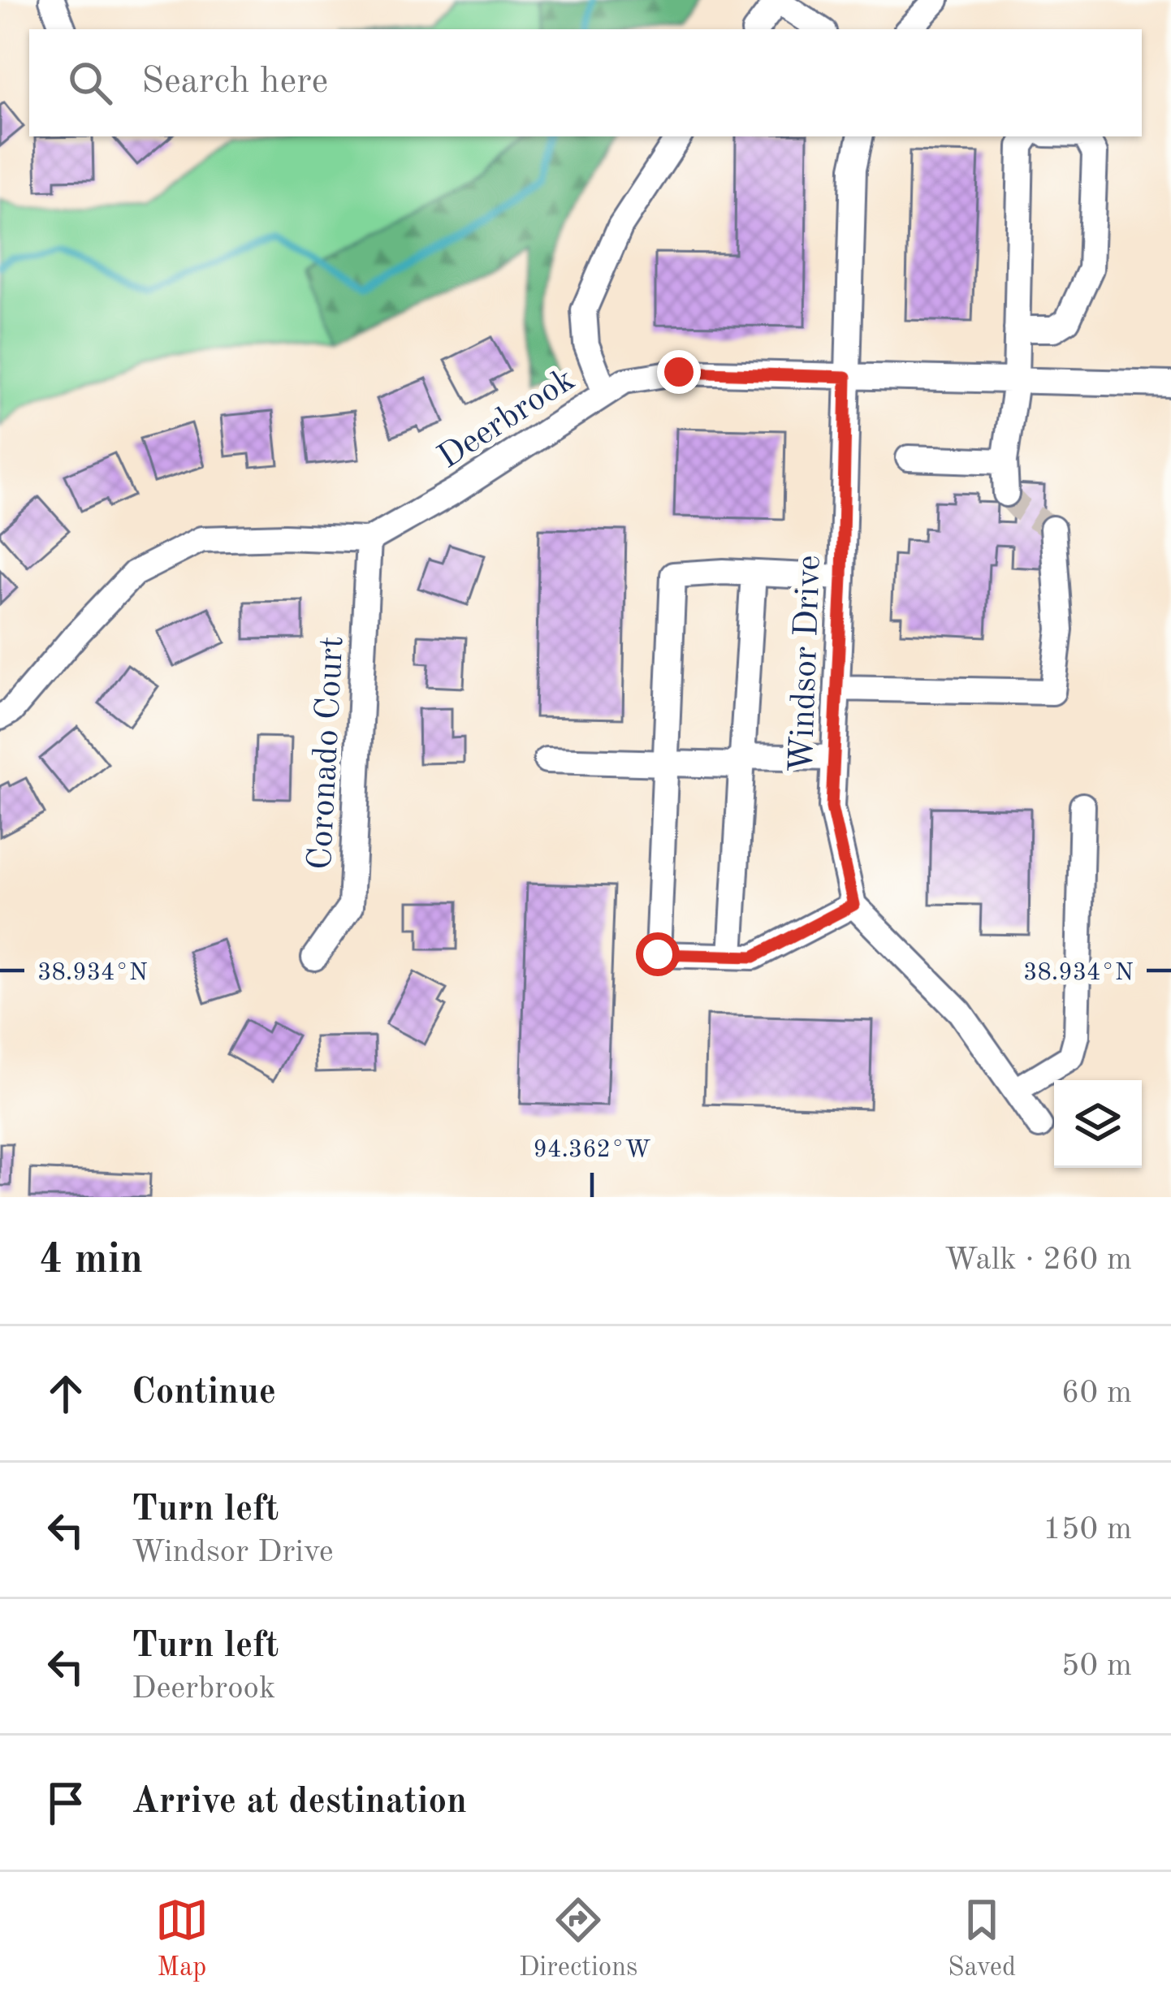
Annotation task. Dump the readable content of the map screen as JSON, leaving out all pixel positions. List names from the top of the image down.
{
  "streets": {
    "street": ["Deerbrook", "Windsor Drive", "Coronado Court"]
  },
  "crossings": [
    ["Deerbrook", "Windsor Drive"],
    ["Deerbrook", "Coronado Court"]
  ],
  "page": {
    "search": "Search here",
    "heading": ["4 min", "Walk · 260 m"],
    "list": [
      ["Continue", "60 m"],
      ["Turn left", "Windsor Drive", "150 m"],
      ["Turn left", "Deerbrook", "50 m"],
      "Arrive at destination"
    ],
    "nav": ["Map", "Directions", "Saved"]
  },
  "coordinates": ["38.934°N", "94.362°W"]
}
